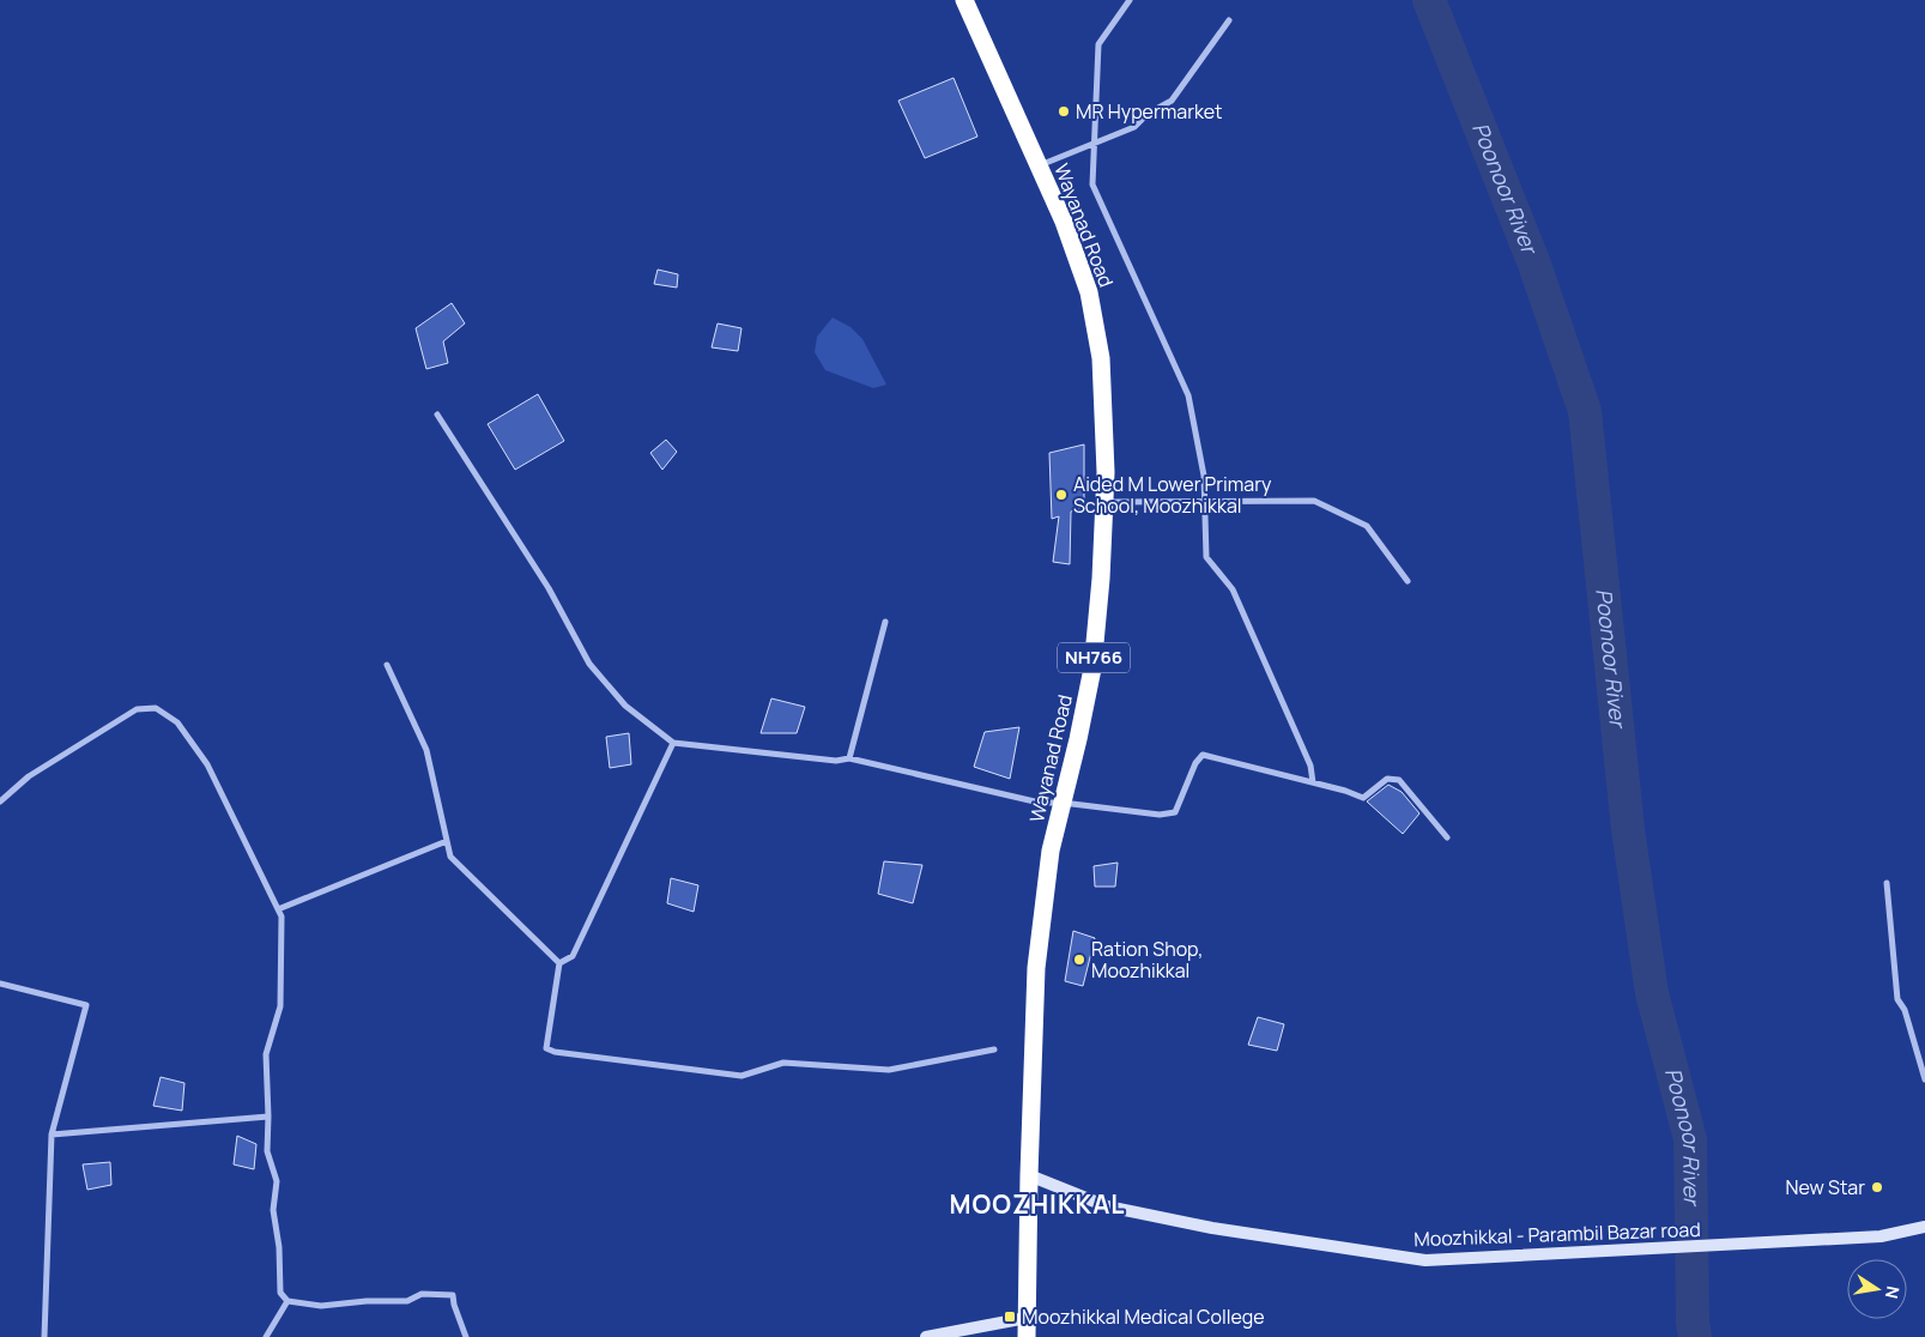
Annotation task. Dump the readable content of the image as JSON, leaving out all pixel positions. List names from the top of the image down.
{
  "streets": {
    "highway": ["Wayanad Road", "NH766"],
    "main road": ["Moozhikkal - Parambil Bazar road"]
  },
  "crossings": [
    ["Wayanad Road", "Moozhikkal - Parambil Bazar road"]
  ],
  "districts": ["MOOZHIKKAL"],
  "water": ["Poonoor River"],
  "places": {
    "other": [
      "MR Hypermarket",
      "Aided M Lower Primary School, Moozhikkal",
      "Ration Shop, Moozhikkal",
      "New Star"
    ],
    "transit": ["Moozhikkal Medical College"]
  },
  "north": "right"
}
